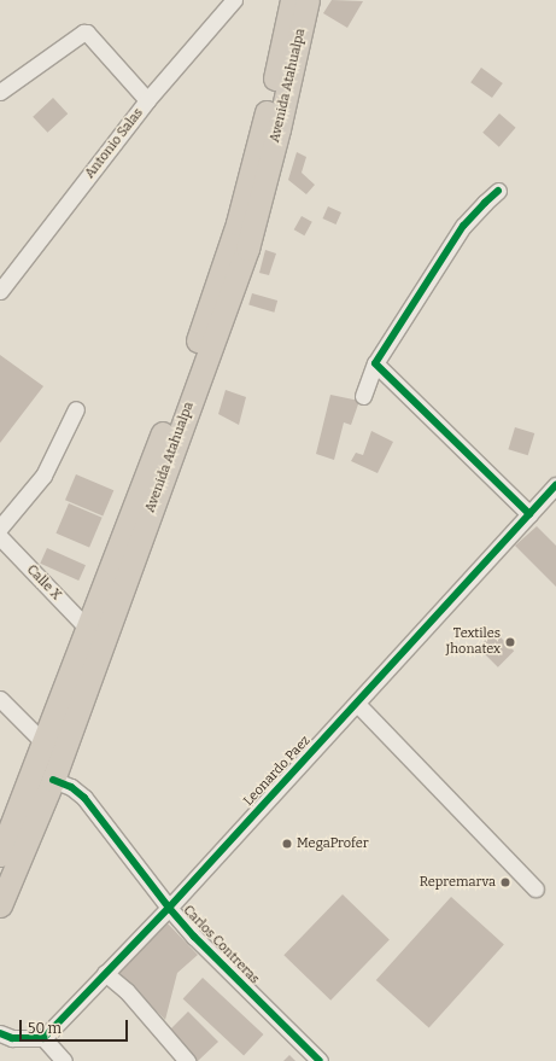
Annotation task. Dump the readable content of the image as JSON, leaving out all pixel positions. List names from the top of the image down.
{
  "streets": {
    "highway": ["Avenida Atahualpa"],
    "street": [
      "Antonio Salas",
      "Calle X",
      "Leonardo Paez",
      "Carlos Contreras"
    ]
  },
  "crossings": [
    ["Avenida Atahualpa", "Calle X"],
    ["Avenida Atahualpa", "Carlos Contreras"],
    ["Leonardo Paez", "Carlos Contreras"]
  ],
  "places": ["Textiles Jhonatex", "MegaProfer", "Repremarva"],
  "scale_bar": "50 m"
}
